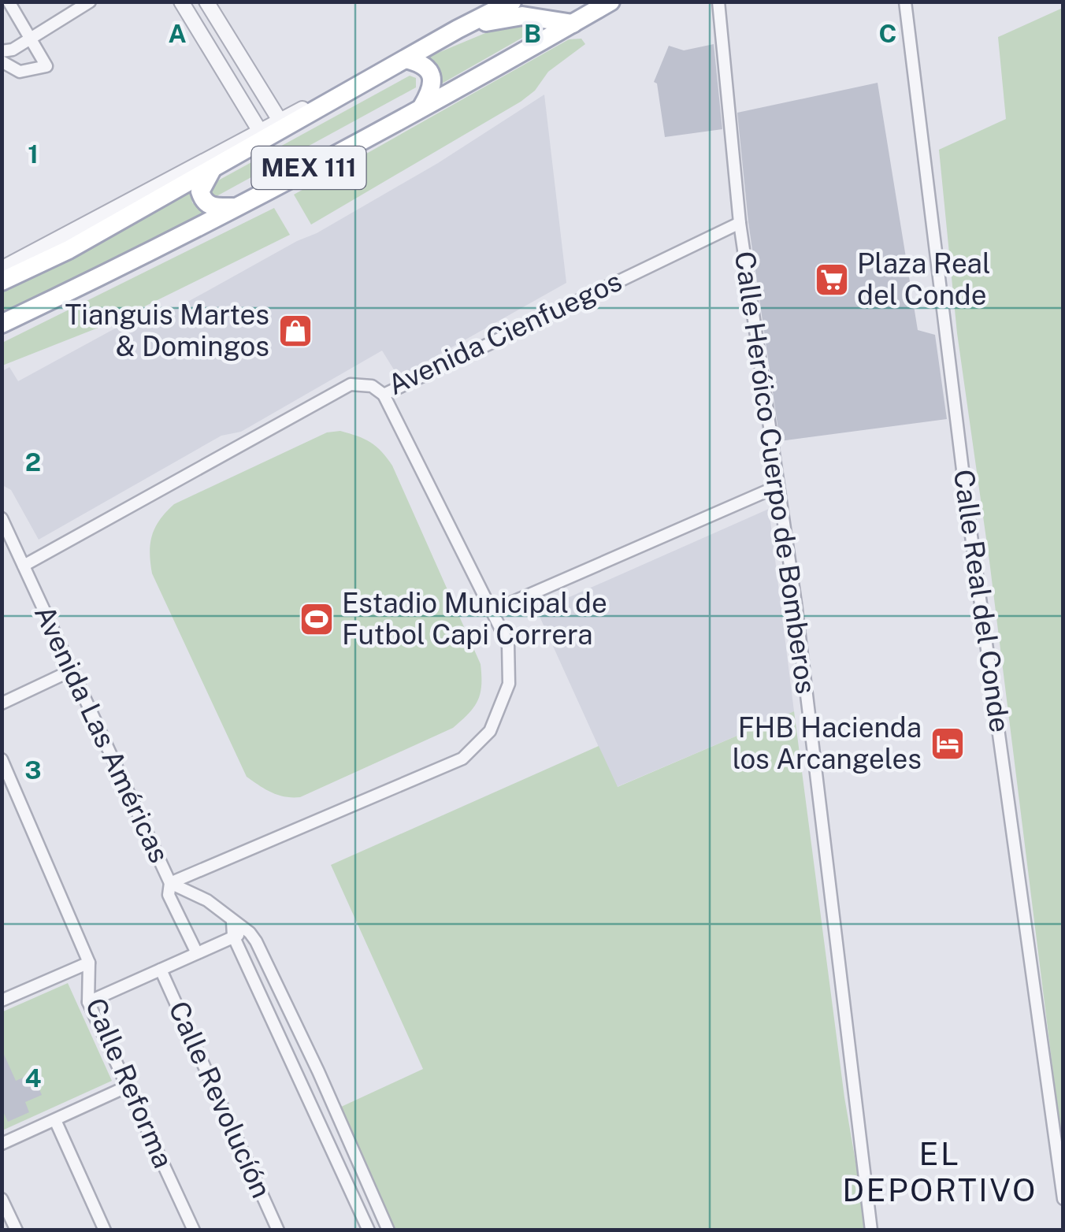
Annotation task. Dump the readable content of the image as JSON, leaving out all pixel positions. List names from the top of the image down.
{
  "streets": {
    "main road": ["MEX 111"],
    "street": [
      "Avenida Cienfuegos",
      "Calle Heróico Cuerpo de Bomberos",
      "Calle Real del Conde",
      "Avenida Las Américas",
      "Calle Reforma",
      "Calle Revolucíón"
    ]
  },
  "crossings": [
    ["Avenida Cienfuegos", "Calle Heróico Cuerpo de Bomberos"],
    ["Avenida Cienfuegos", "Avenida Las Américas"]
  ],
  "districts": ["EL DEPORTIVO"],
  "places": {
    "supermarket": ["Plaza Real del Conde"],
    "shop": ["Tianguis Martes & Domingos"],
    "sports": ["Estadio Municipal de Futbol Capi Correra"],
    "hotel": ["FHB Hacienda los Arcangeles"]
  },
  "grid": {
    "columns": ["A", "B", "C"],
    "rows": [
      "1",
      "2",
      "3",
      "4"
    ]
  }
}
